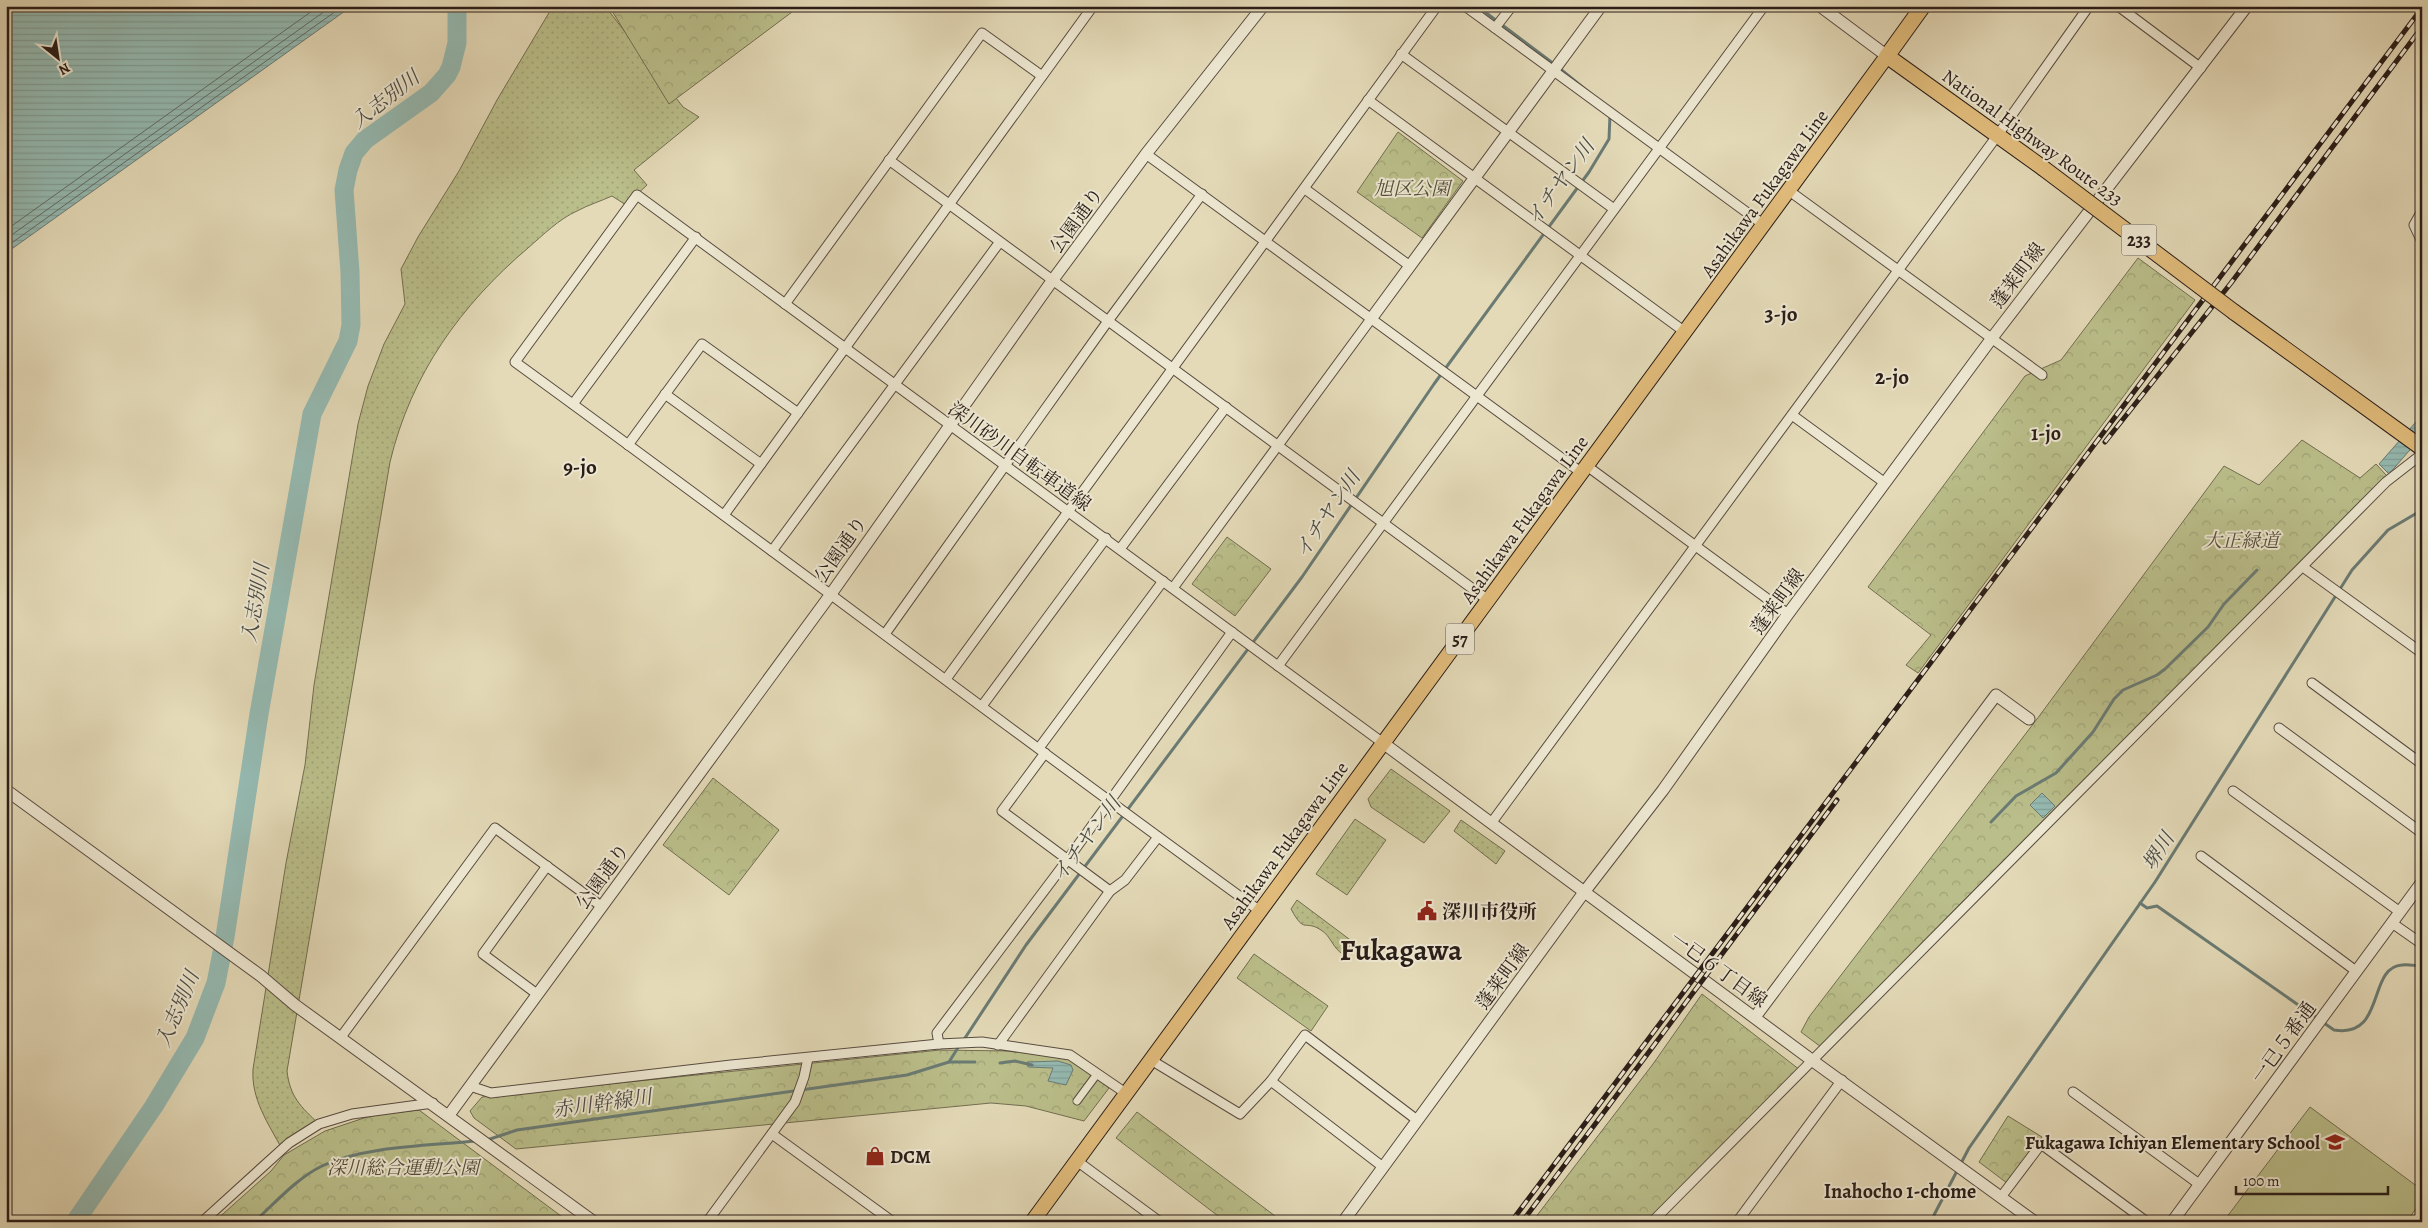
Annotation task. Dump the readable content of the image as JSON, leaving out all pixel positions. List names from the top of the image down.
{
  "streets": {
    "highway": ["National Highway Route 233", "233"],
    "main road": ["Asahikawa Fukagawa Line", "57"],
    "street": [
      "公園通り",
      "蓬莱町線",
      "深川砂川自転車道線",
      "一已６丁目線",
      "一已５番通"
    ]
  },
  "crossings": [
    ["National Highway Route 233", "Asahikawa Fukagawa Line"],
    ["Asahikawa Fukagawa Line", "深川砂川自転車道線"],
    ["Asahikawa Fukagawa Line", "一已６丁目線"],
    ["公園通り", "深川砂川自転車道線"],
    ["蓬莱町線", "一已６丁目線"],
    ["深川砂川自転車道線", "一已６丁目線"]
  ],
  "districts": [
    "3-jo",
    "2-jo",
    "1-jo",
    "9-jo",
    "Fukagawa",
    "Inahocho 1-chome"
  ],
  "water": [
    "入志別川",
    "イチヤン川",
    "堺川",
    "赤川幹線川"
  ],
  "parks": ["旭区公園", "大正緑道", "深川総合運動公園"],
  "places": {
    "public building": ["深川市役所"],
    "school or university": ["Fukagawa Ichiyan Elementary School"],
    "shop": ["DCM"]
  },
  "scale_bar": "100 m",
  "north": "bottom right"
}
